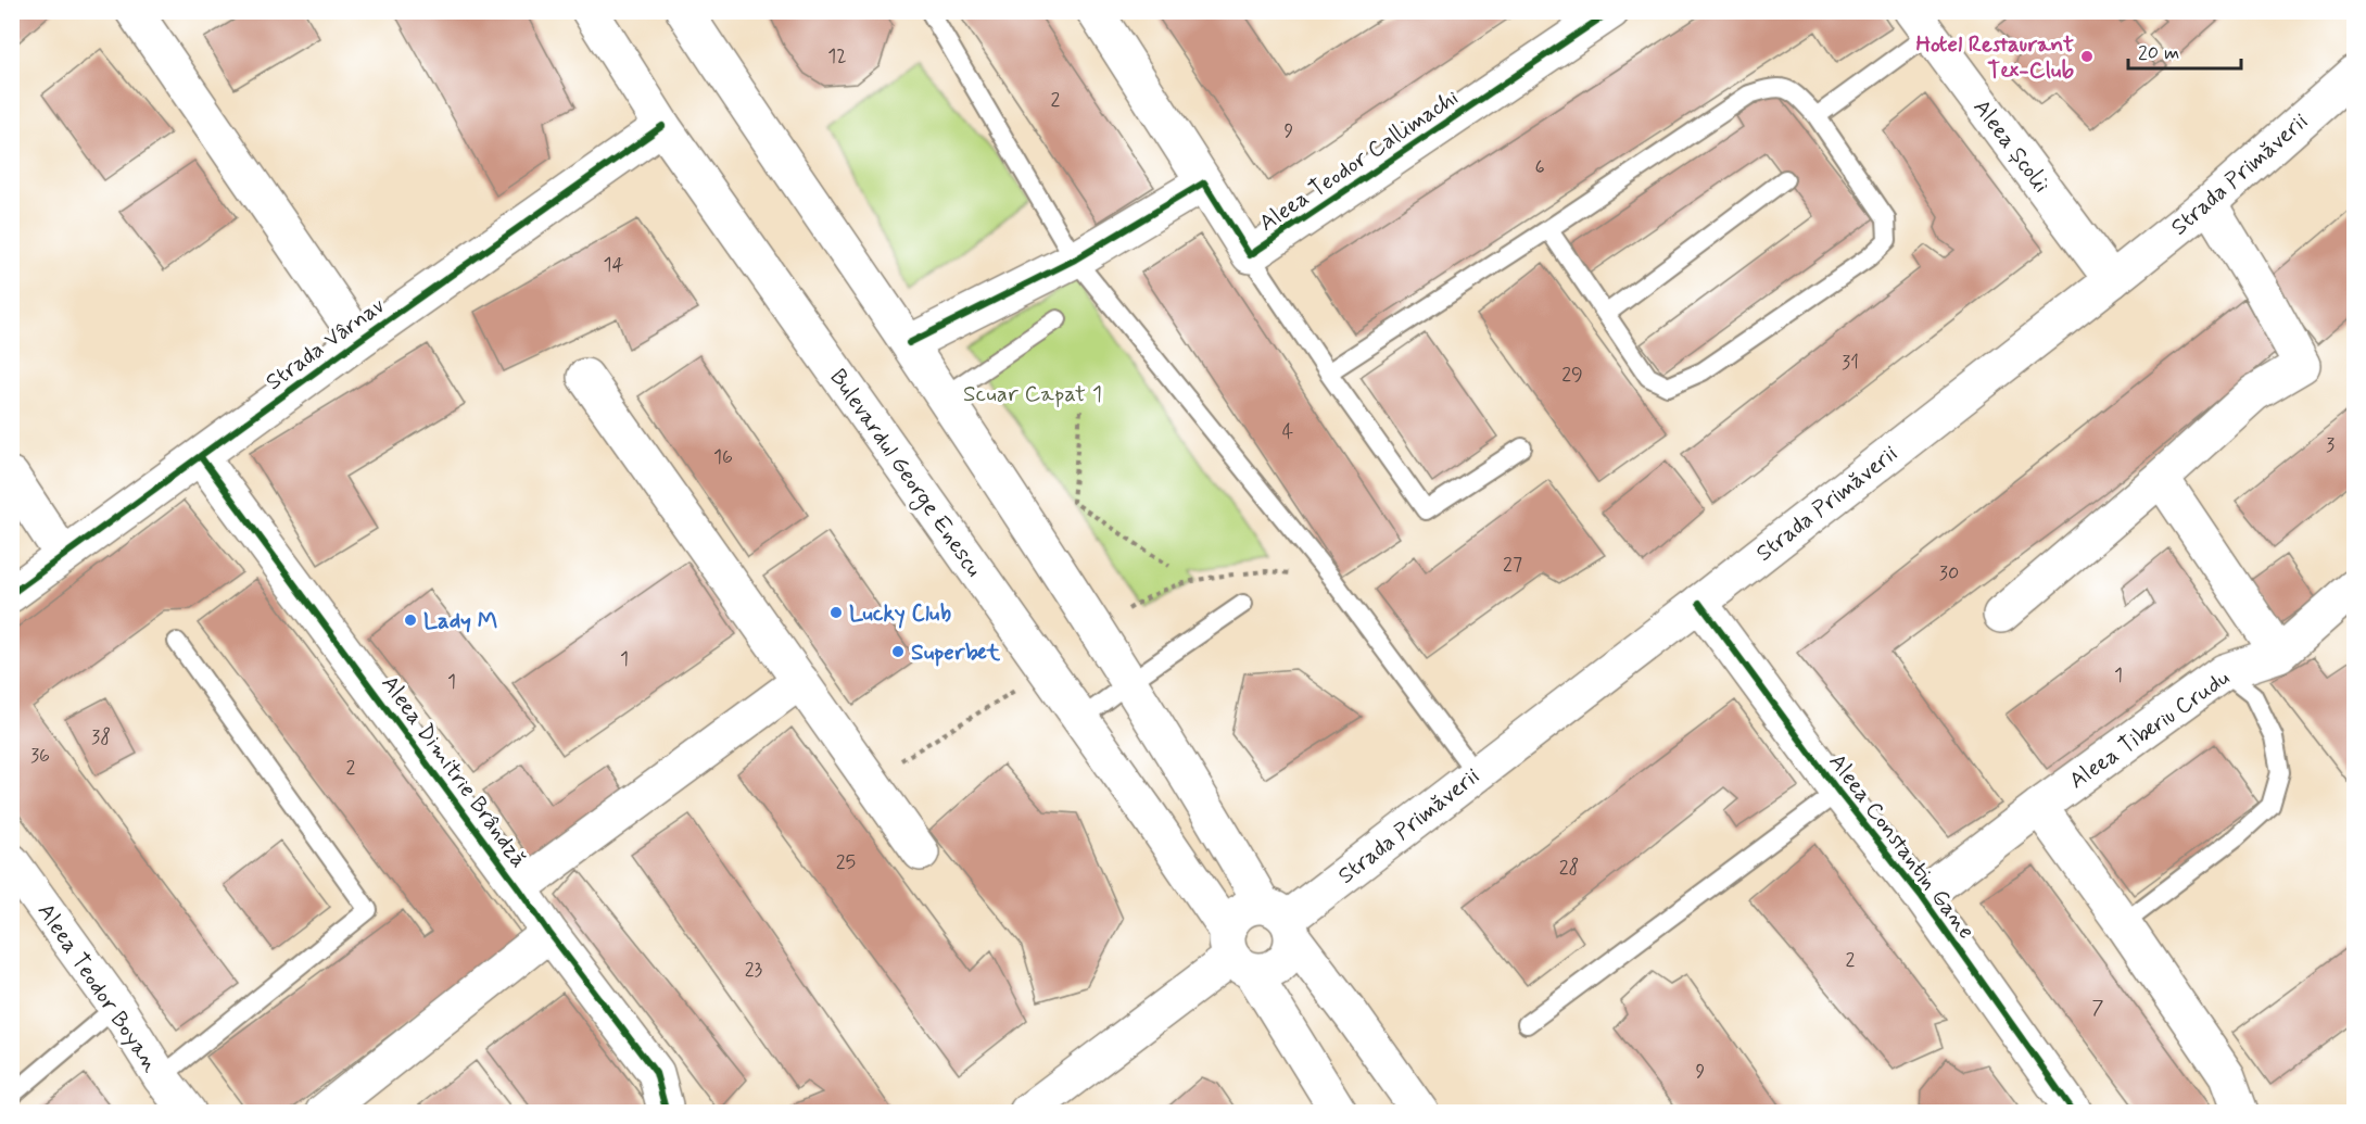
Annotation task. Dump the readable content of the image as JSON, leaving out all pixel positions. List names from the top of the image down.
{
  "streets": {
    "street": [
      "Aleea Școlii",
      "Aleea Teodor Callimachi",
      "Strada Primăverii",
      "Strada Vârnav",
      "Bulevardul George Enescu",
      "Aleea Tiberiu Crudu",
      "Aleea Dimitrie Brândză",
      "Aleea Constantin Gane",
      "Aleea Teodor Boyan"
    ]
  },
  "crossings": [
    ["Aleea Școlii", "Strada Primăverii"],
    ["Strada Primăverii", "Bulevardul George Enescu"],
    ["Strada Primăverii", "Aleea Constantin Gane"],
    ["Strada Vârnav", "Bulevardul George Enescu"],
    ["Strada Vârnav", "Aleea Dimitrie Brândză"],
    ["Aleea Tiberiu Crudu", "Aleea Constantin Gane"]
  ],
  "parks": ["Scuar Capat 1"],
  "places": [
    "Hotel Restaurant Tex-Club",
    "Lucky Club",
    "Lady M",
    "Superbet"
  ],
  "house_numbers": [
    "12",
    "2",
    "9",
    "6",
    "14",
    "31",
    "29",
    "4",
    "3",
    "16",
    "27",
    "30",
    "1",
    "1",
    "1",
    "38",
    "36",
    "2",
    "25",
    "28",
    "2",
    "23",
    "7",
    "9"
  ],
  "scale_bar": "20 m"
}
